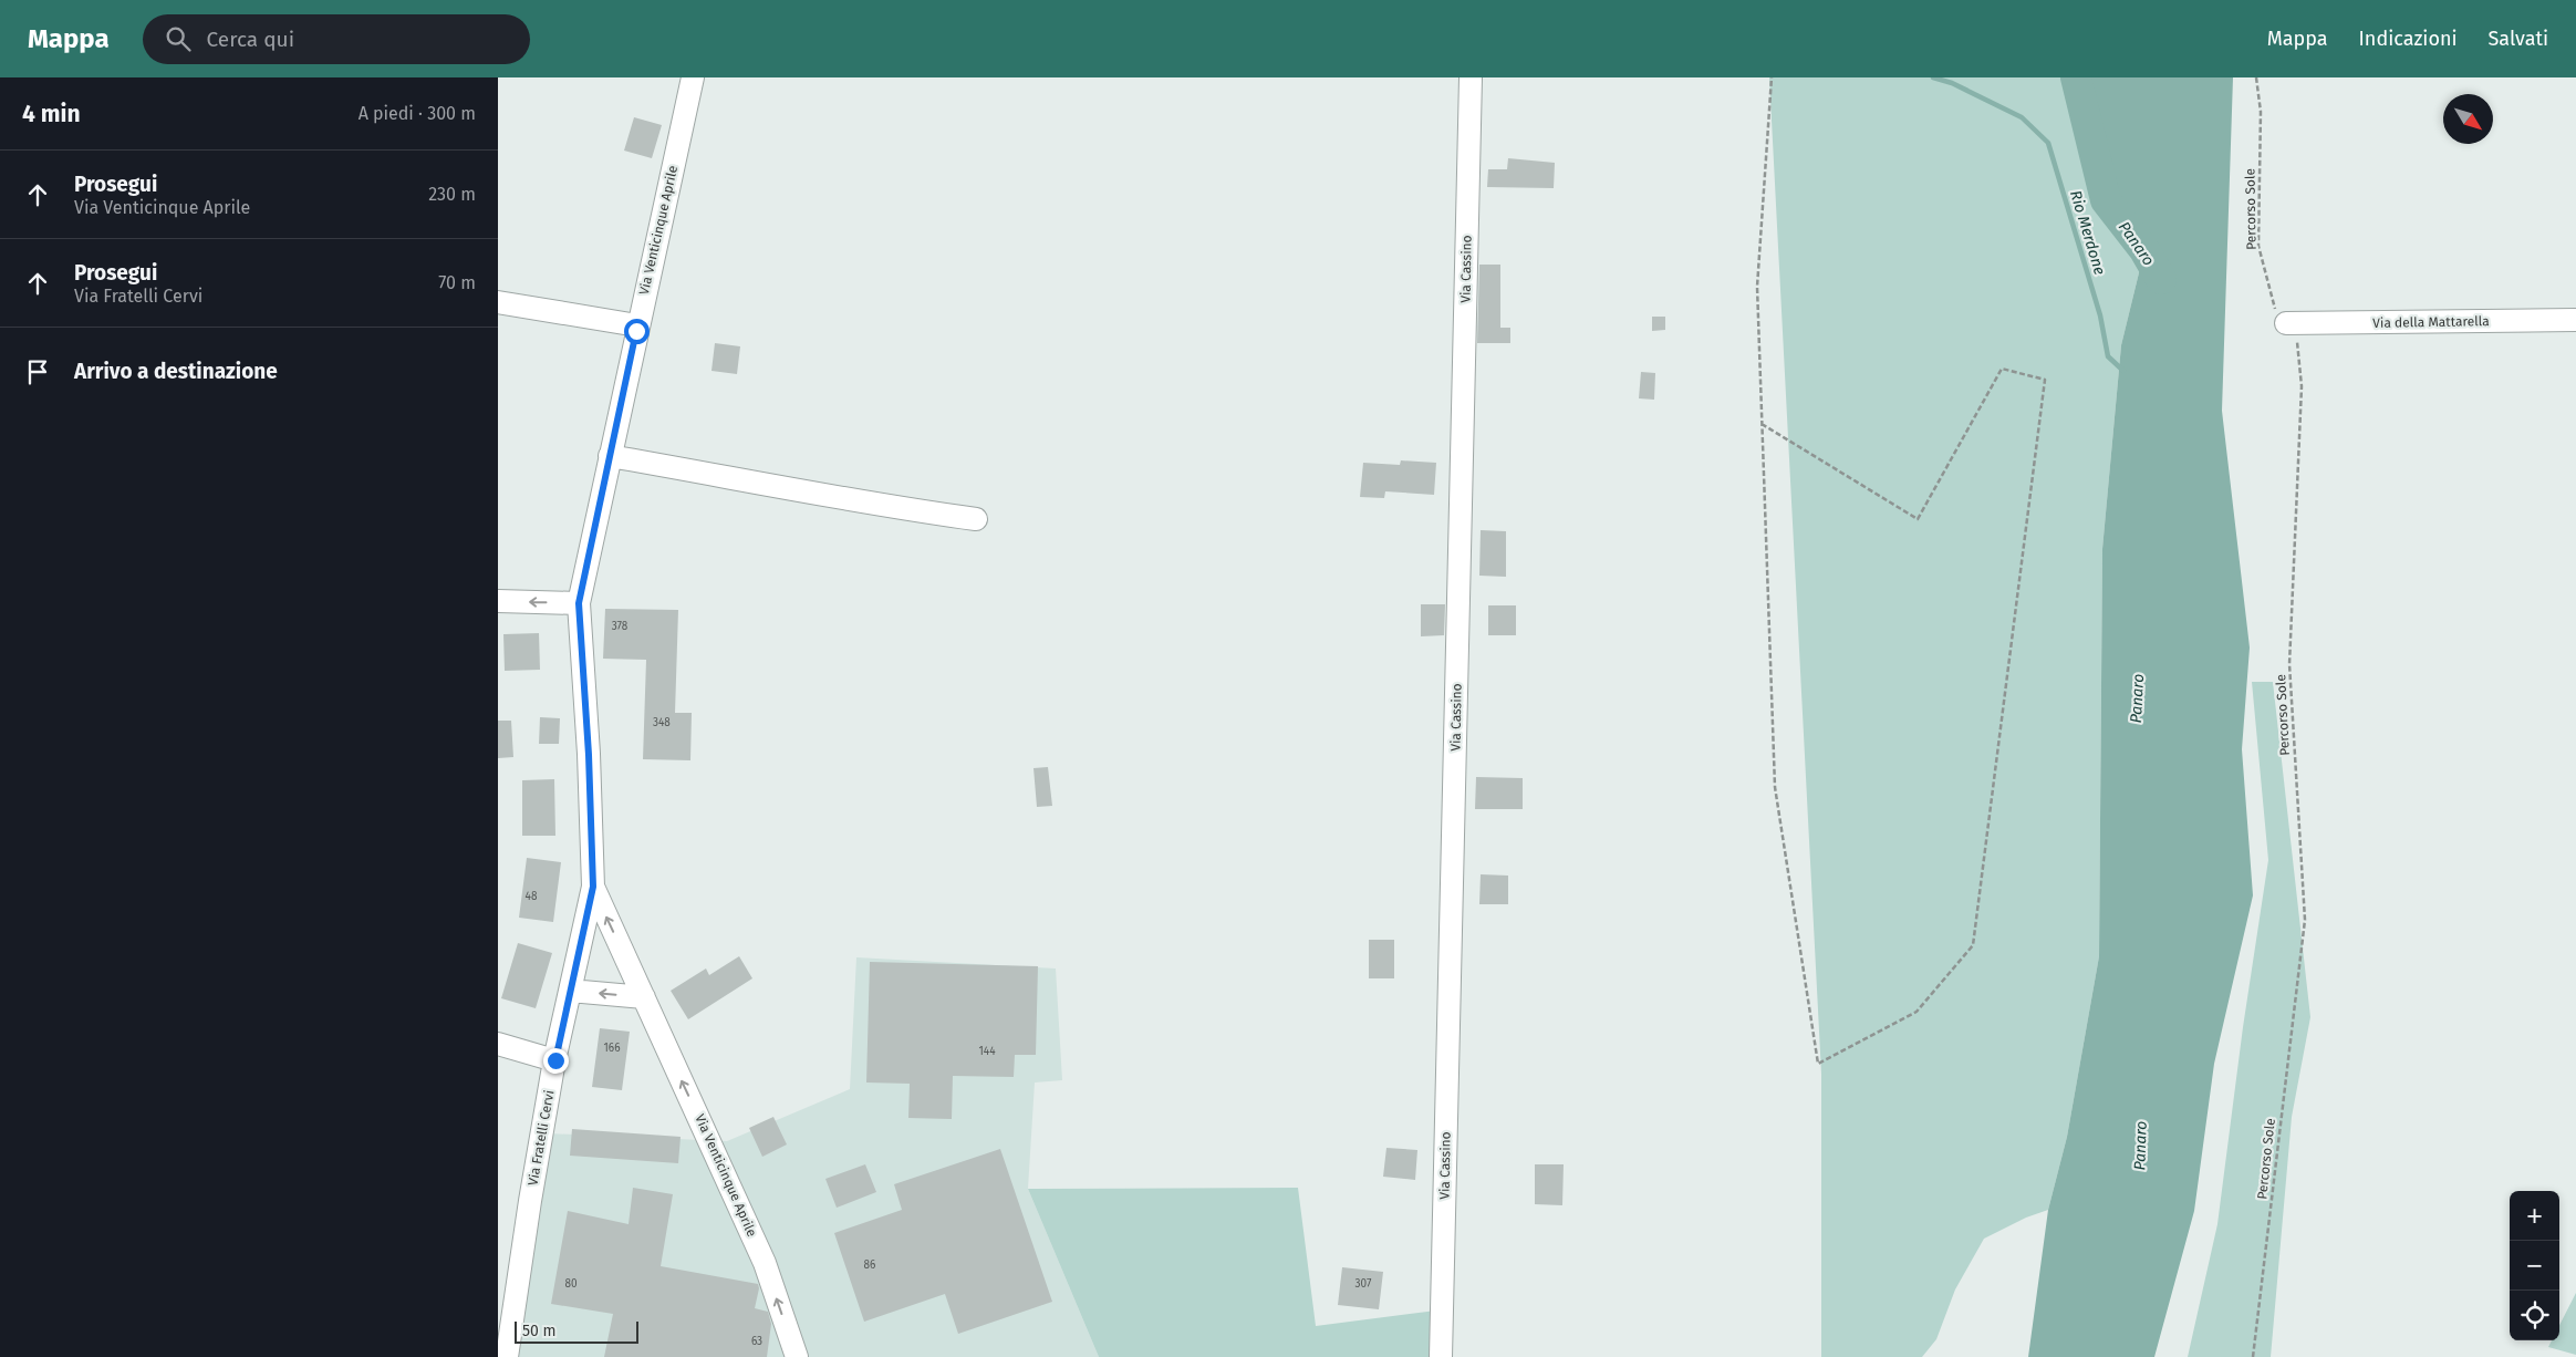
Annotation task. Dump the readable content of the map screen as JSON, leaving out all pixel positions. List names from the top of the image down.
{
  "streets": {
    "street": [
      "Via Venticinque Aprile",
      "Via Cassino",
      "Via della Mattarella",
      "Via Fratelli Cervi"
    ],
    "path": ["Percorso Sole"]
  },
  "crossings": [
    ["Percorso Sole", "Via della Mattarella"],
    ["Via Venticinque Aprile", "Via Fratelli Cervi"]
  ],
  "one_way": ["Via Venticinque Aprile"],
  "water": ["Rio Merdone", "Panaro"],
  "house_numbers": [
    "378",
    "348",
    "48",
    "166",
    "144",
    "86",
    "80",
    "307",
    "63"
  ],
  "scale_bar": "50 m",
  "north": "bottom right",
  "page": {
    "header": "Mappa",
    "search": "Cerca qui",
    "nav": ["Mappa", "Indicazioni", "Salvati"],
    "heading": ["4 min", "A piedi · 300 m"],
    "list": [
      ["Prosegui", "Via Venticinque Aprile", "230 m"],
      ["Prosegui", "Via Fratelli Cervi", "70 m"],
      "Arrivo a destinazione"
    ],
    "map_buttons": ["+", "−"],
    "scale": "50 m"
  }
}
